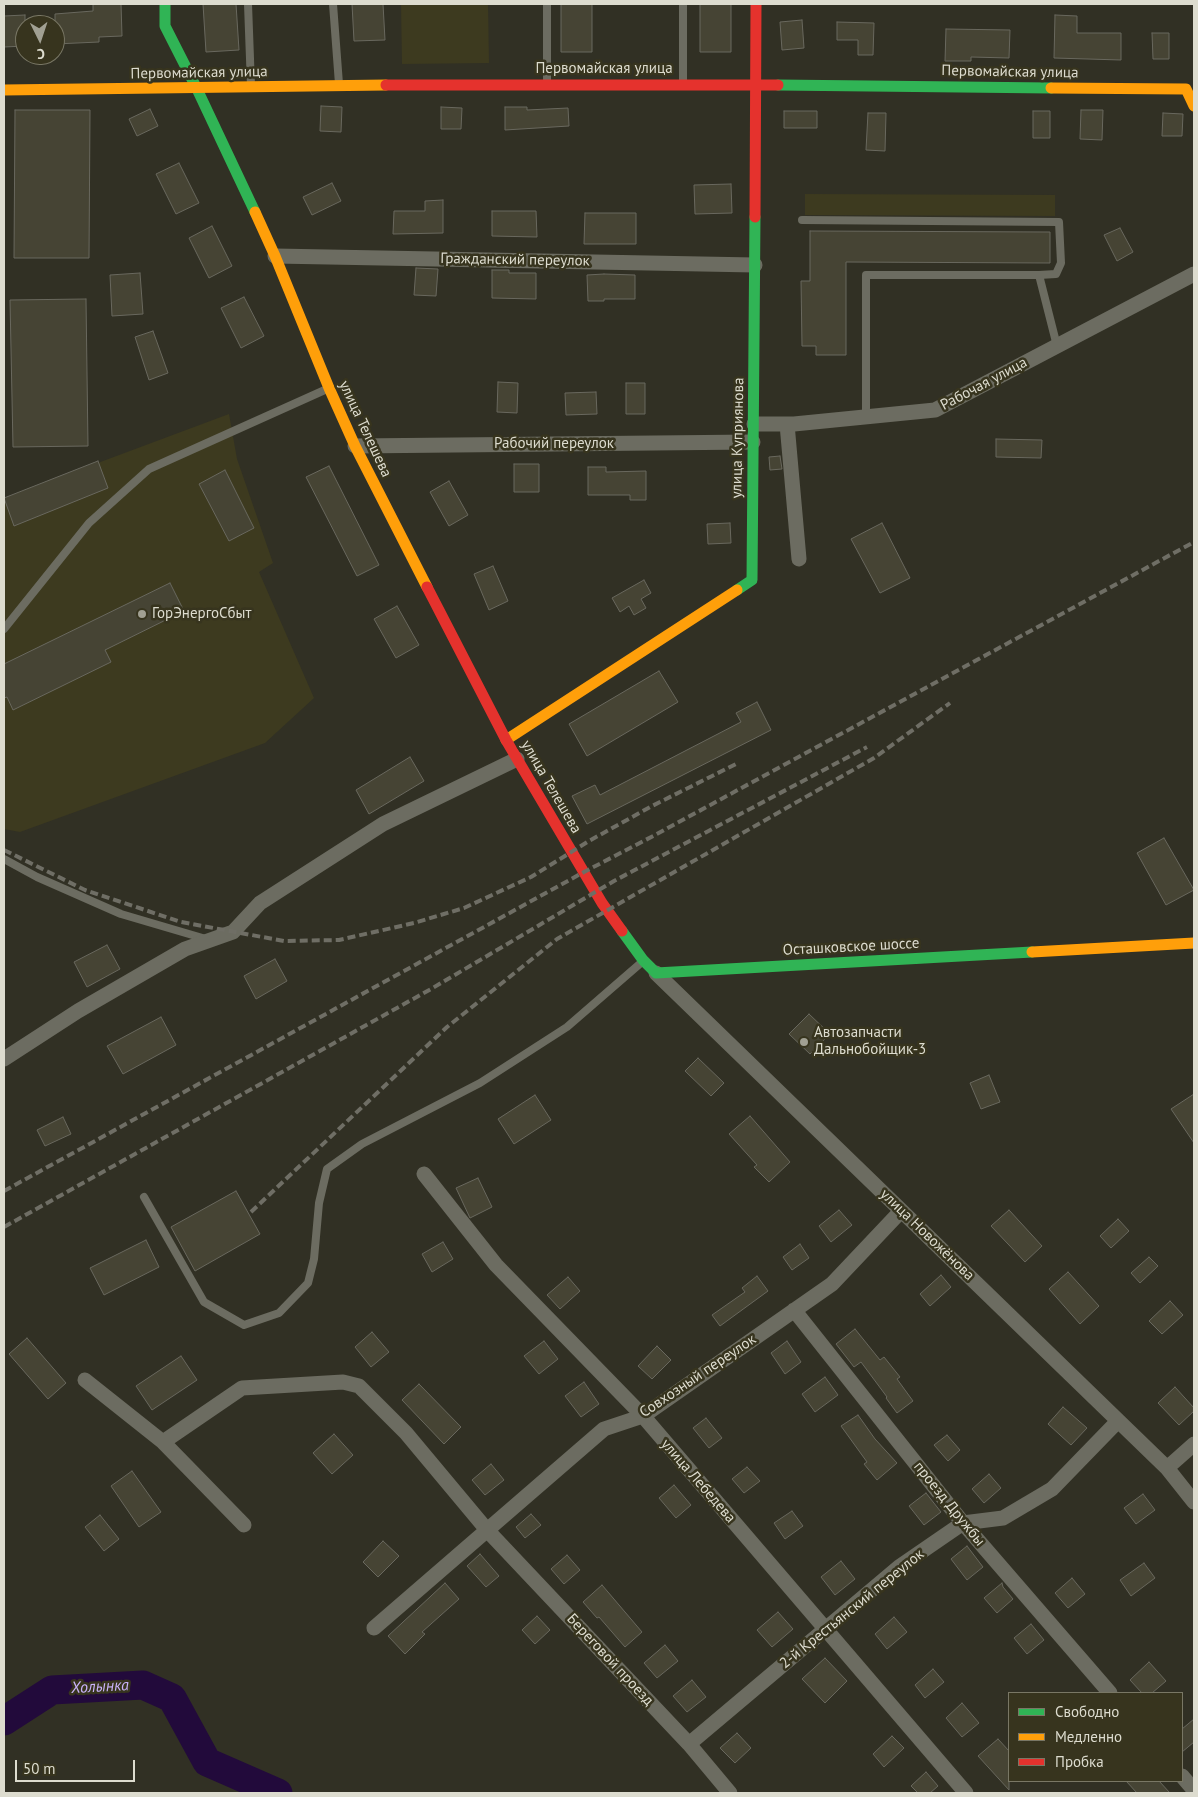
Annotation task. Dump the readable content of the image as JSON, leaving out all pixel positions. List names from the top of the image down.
{
  "streets": {
    "street": [
      "Первомайская улица",
      "Гражданский переулок",
      "Рабочая улица",
      "улица Телешева",
      "улица Куприянова",
      "Рабочий переулок",
      "Осташковское шоссе",
      "улица Новожёнова",
      "Совхозный переулок",
      "улица Лебедева",
      "проезд Дружбы",
      "2-й Крестьянский переулок",
      "Береговой проезд"
    ]
  },
  "crossings": [
    ["Первомайская улица", "улица Телешева"],
    ["Первомайская улица", "улица Куприянова"],
    ["Гражданский переулок", "улица Телешева"],
    ["Гражданский переулок", "улица Куприянова"],
    ["Рабочая улица", "улица Куприянова"],
    ["улица Телешева", "улица Куприянова"],
    ["улица Телешева", "Рабочий переулок"],
    ["улица Куприянова", "Рабочий переулок"],
    ["Осташковское шоссе", "улица Новожёнова"],
    ["улица Новожёнова", "Совхозный переулок"],
    ["улица Новожёнова", "2-й Крестьянский переулок"],
    ["Совхозный переулок", "улица Лебедева"],
    ["Совхозный переулок", "проезд Дружбы"],
    ["Совхозный переулок", "Береговой проезд"],
    ["улица Лебедева", "2-й Крестьянский переулок"],
    ["проезд Дружбы", "2-й Крестьянский переулок"],
    ["2-й Крестьянский переулок", "Береговой проезд"]
  ],
  "water": ["Холынка"],
  "places": ["ГорЭнергоСбыт", "Автозапчасти Дальнобойщик-3"],
  "legend": ["Свободно", "Медленно", "Пробка"],
  "scale_bar": "50 m",
  "north": "bottom"
}
